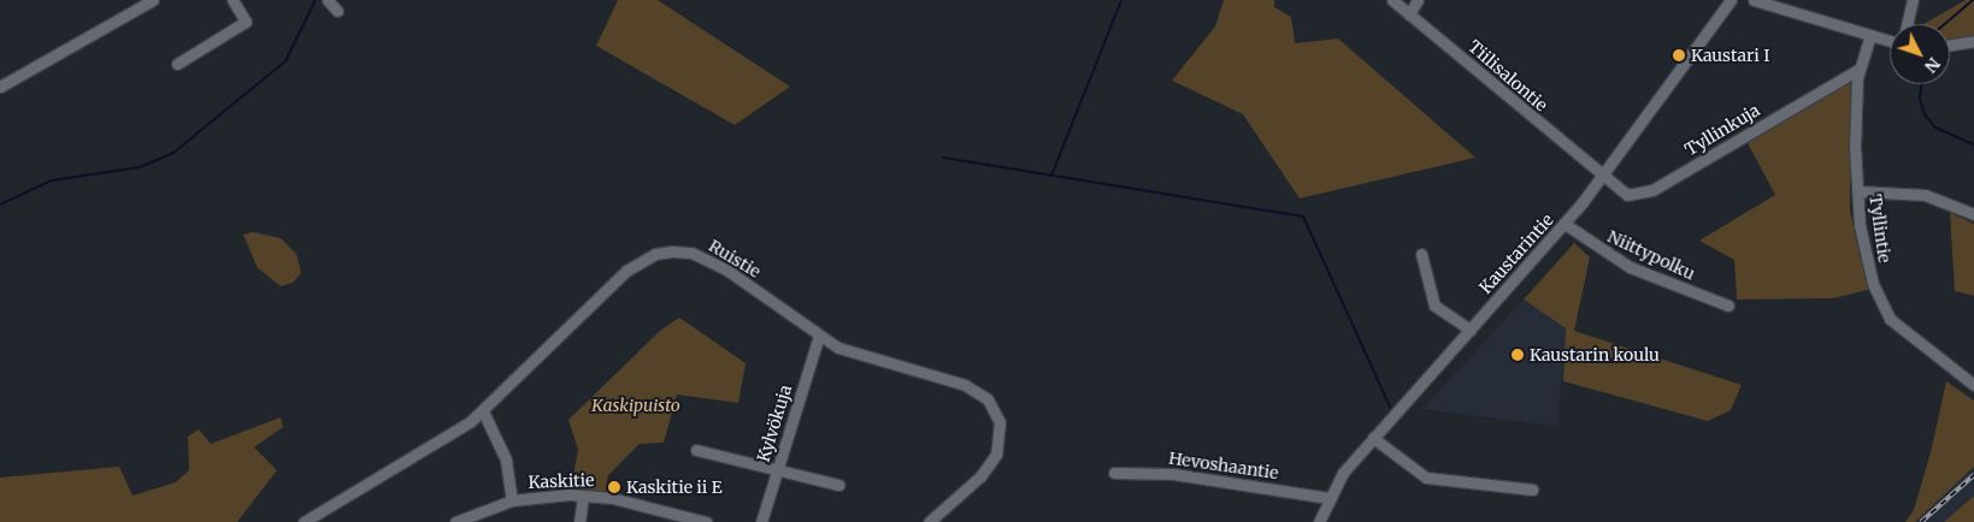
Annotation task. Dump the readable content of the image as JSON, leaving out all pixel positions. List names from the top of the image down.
{
  "streets": {
    "street": [
      "Tiilisalontie",
      "Tyllinkuja",
      "Tyllintie",
      "Kaustarintie",
      "Niittypolku",
      "Ruistie",
      "Kylvökuja",
      "Hevoshaantie",
      "Kaskitie"
    ]
  },
  "crossings": [
    ["Tiilisalontie", "Tyllinkuja"],
    ["Tiilisalontie", "Kaustarintie"],
    ["Tyllinkuja", "Tyllintie"],
    ["Tyllinkuja", "Kaustarintie"],
    ["Kaustarintie", "Niittypolku"],
    ["Kaustarintie", "Hevoshaantie"],
    ["Ruistie", "Kylvökuja"]
  ],
  "parks": ["Kaskipuisto"],
  "places": ["Kaustari I", "Kaustarin koulu", "Kaskitie ii E"],
  "north": "bottom right"
}
